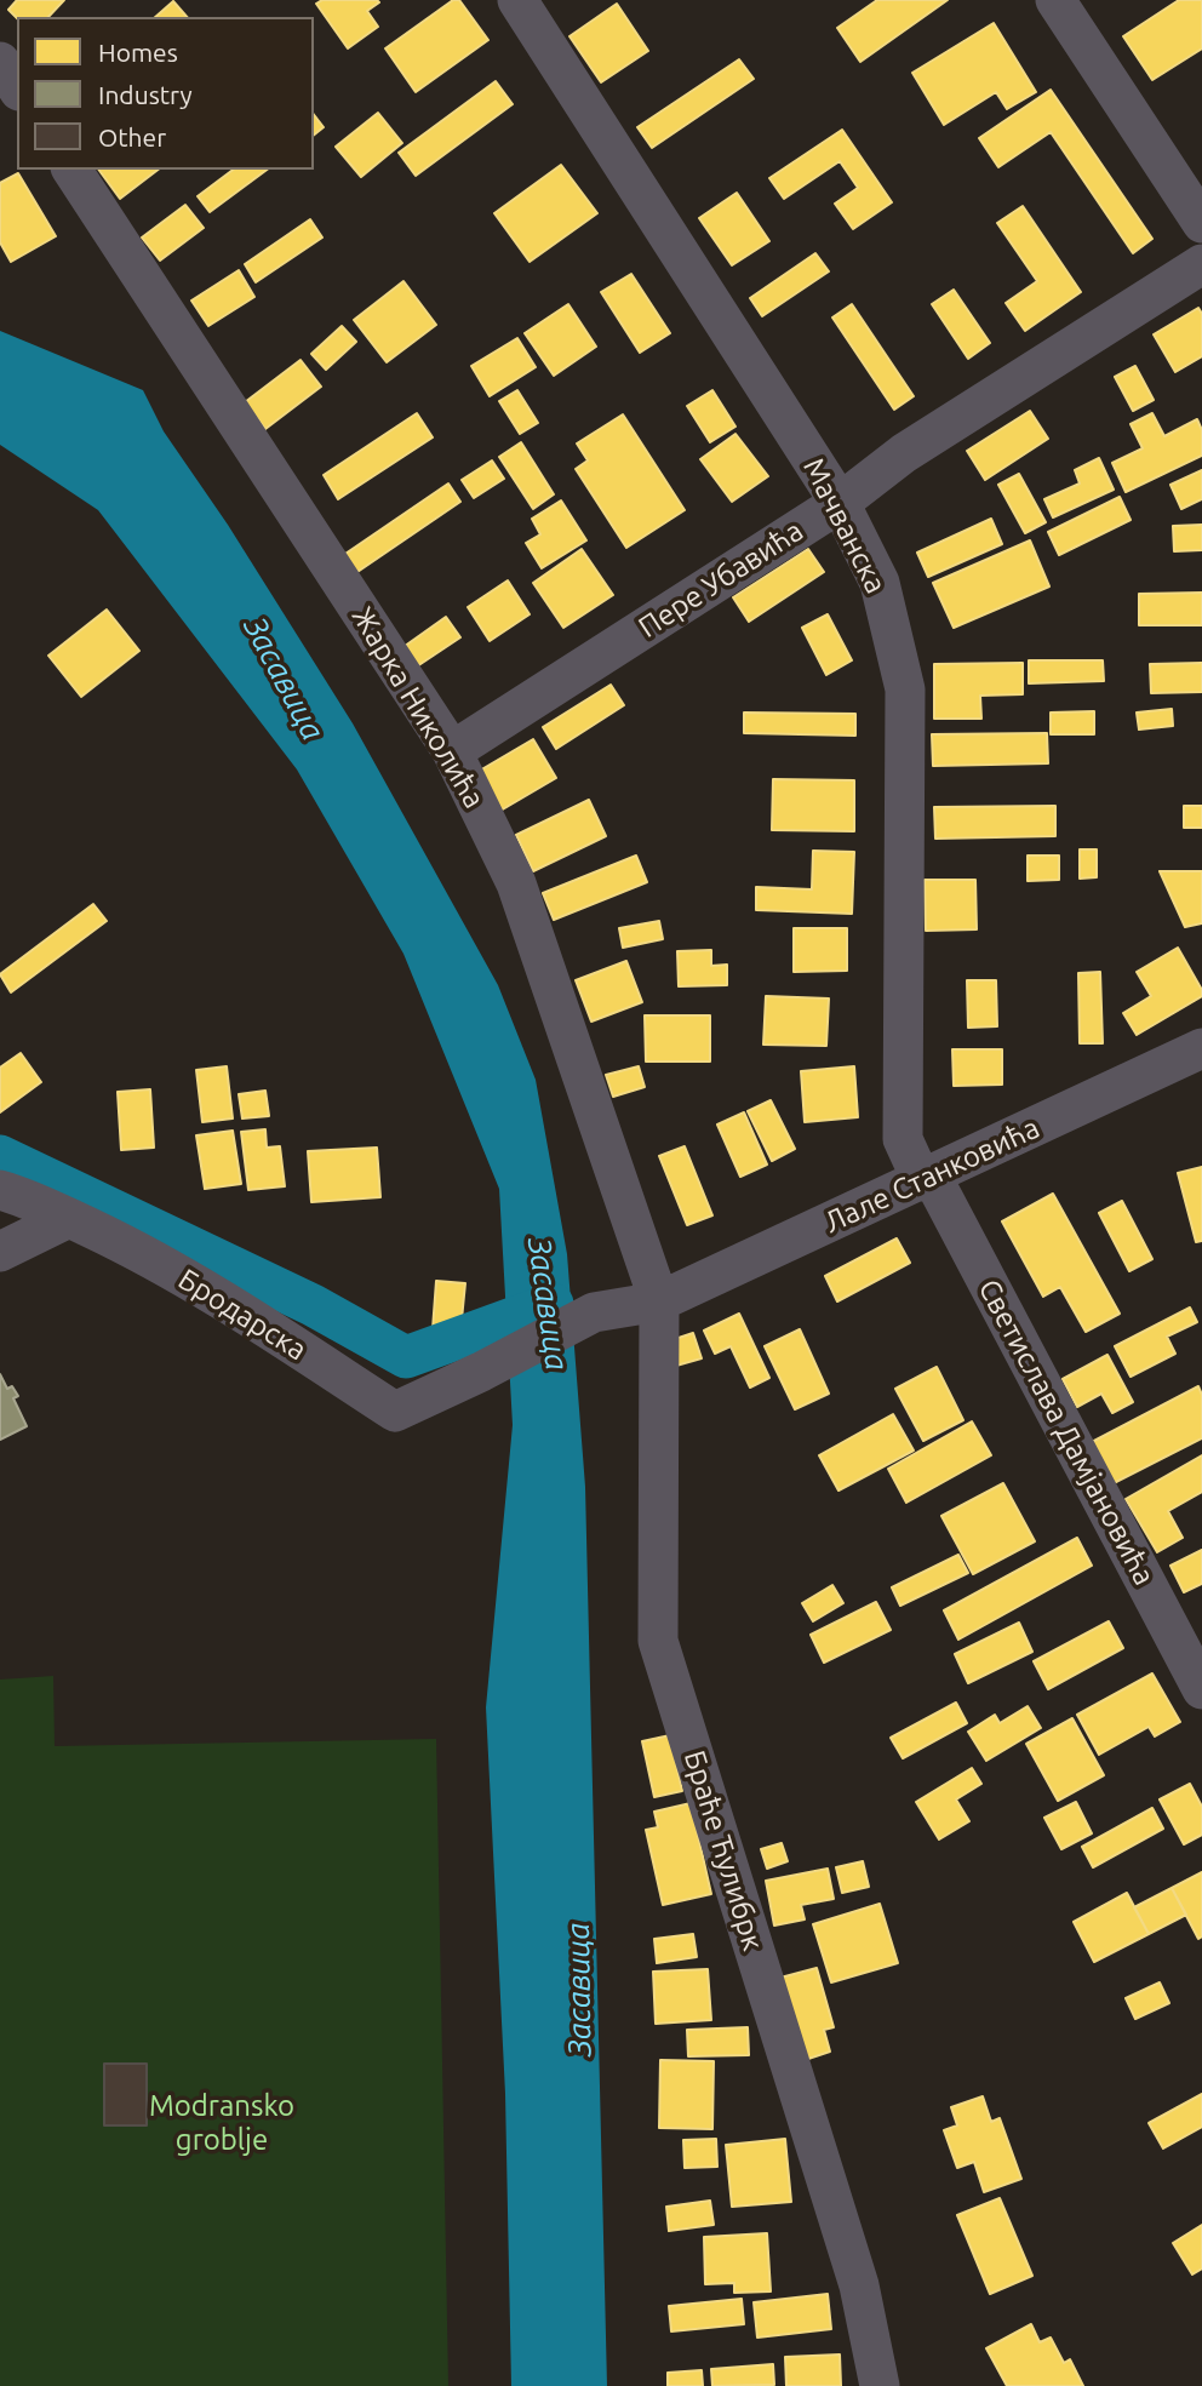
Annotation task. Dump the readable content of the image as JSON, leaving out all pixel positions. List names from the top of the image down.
{
  "streets": {
    "street": [
      "Мачванска",
      "Пере Убавића",
      "Жарка Николића",
      "Лале Станковића",
      "Бродарска",
      "Светислава Дамјановића",
      "Браће Ћулибрк"
    ]
  },
  "crossings": [
    ["Мачванска", "Пере Убавића"],
    ["Мачванска", "Лале Станковића"],
    ["Мачванска", "Светислава Дамјановића"],
    ["Пере Убавића", "Жарка Николића"],
    ["Жарка Николића", "Лале Станковића"],
    ["Жарка Николића", "Браће Ћулибрк"],
    ["Лале Станковића", "Бродарска"],
    ["Лале Станковића", "Светислава Дамјановића"],
    ["Лале Станковића", "Браће Ћулибрк"]
  ],
  "water": ["Засавица"],
  "parks": ["Modransko groblje"],
  "legend": ["Homes", "Industry", "Other"]
}
